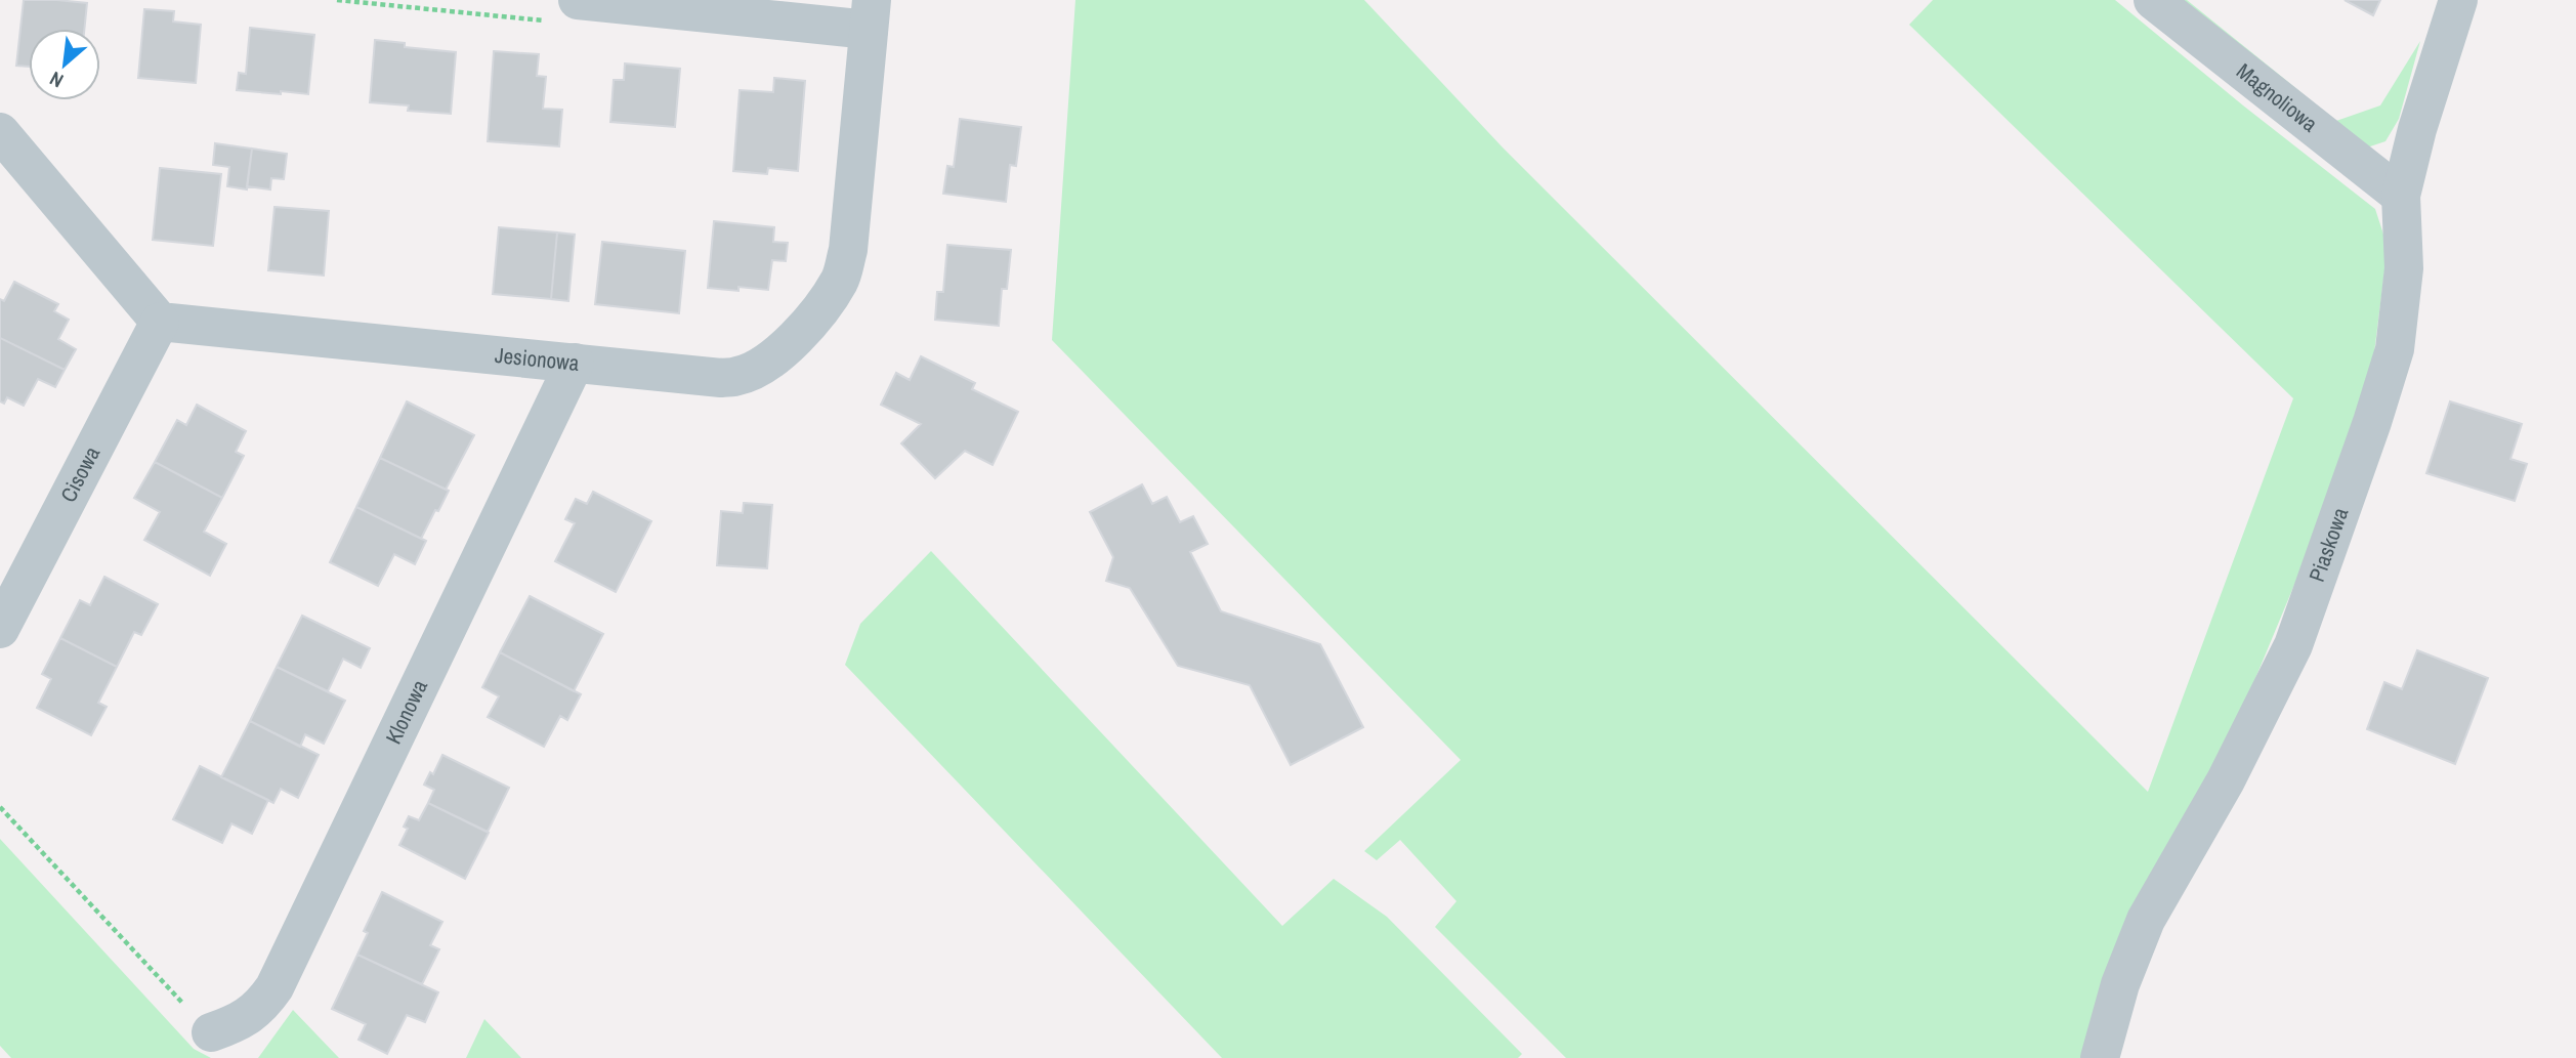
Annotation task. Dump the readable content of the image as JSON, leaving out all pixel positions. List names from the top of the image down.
{
  "streets": {
    "street": [
      "Magnoliowa",
      "Jesionowa",
      "Cisowa",
      "Piaskowa",
      "Klonowa"
    ]
  },
  "crossings": [
    ["Magnoliowa", "Piaskowa"],
    ["Jesionowa", "Cisowa"],
    ["Jesionowa", "Klonowa"]
  ],
  "north": "bottom left"
}
